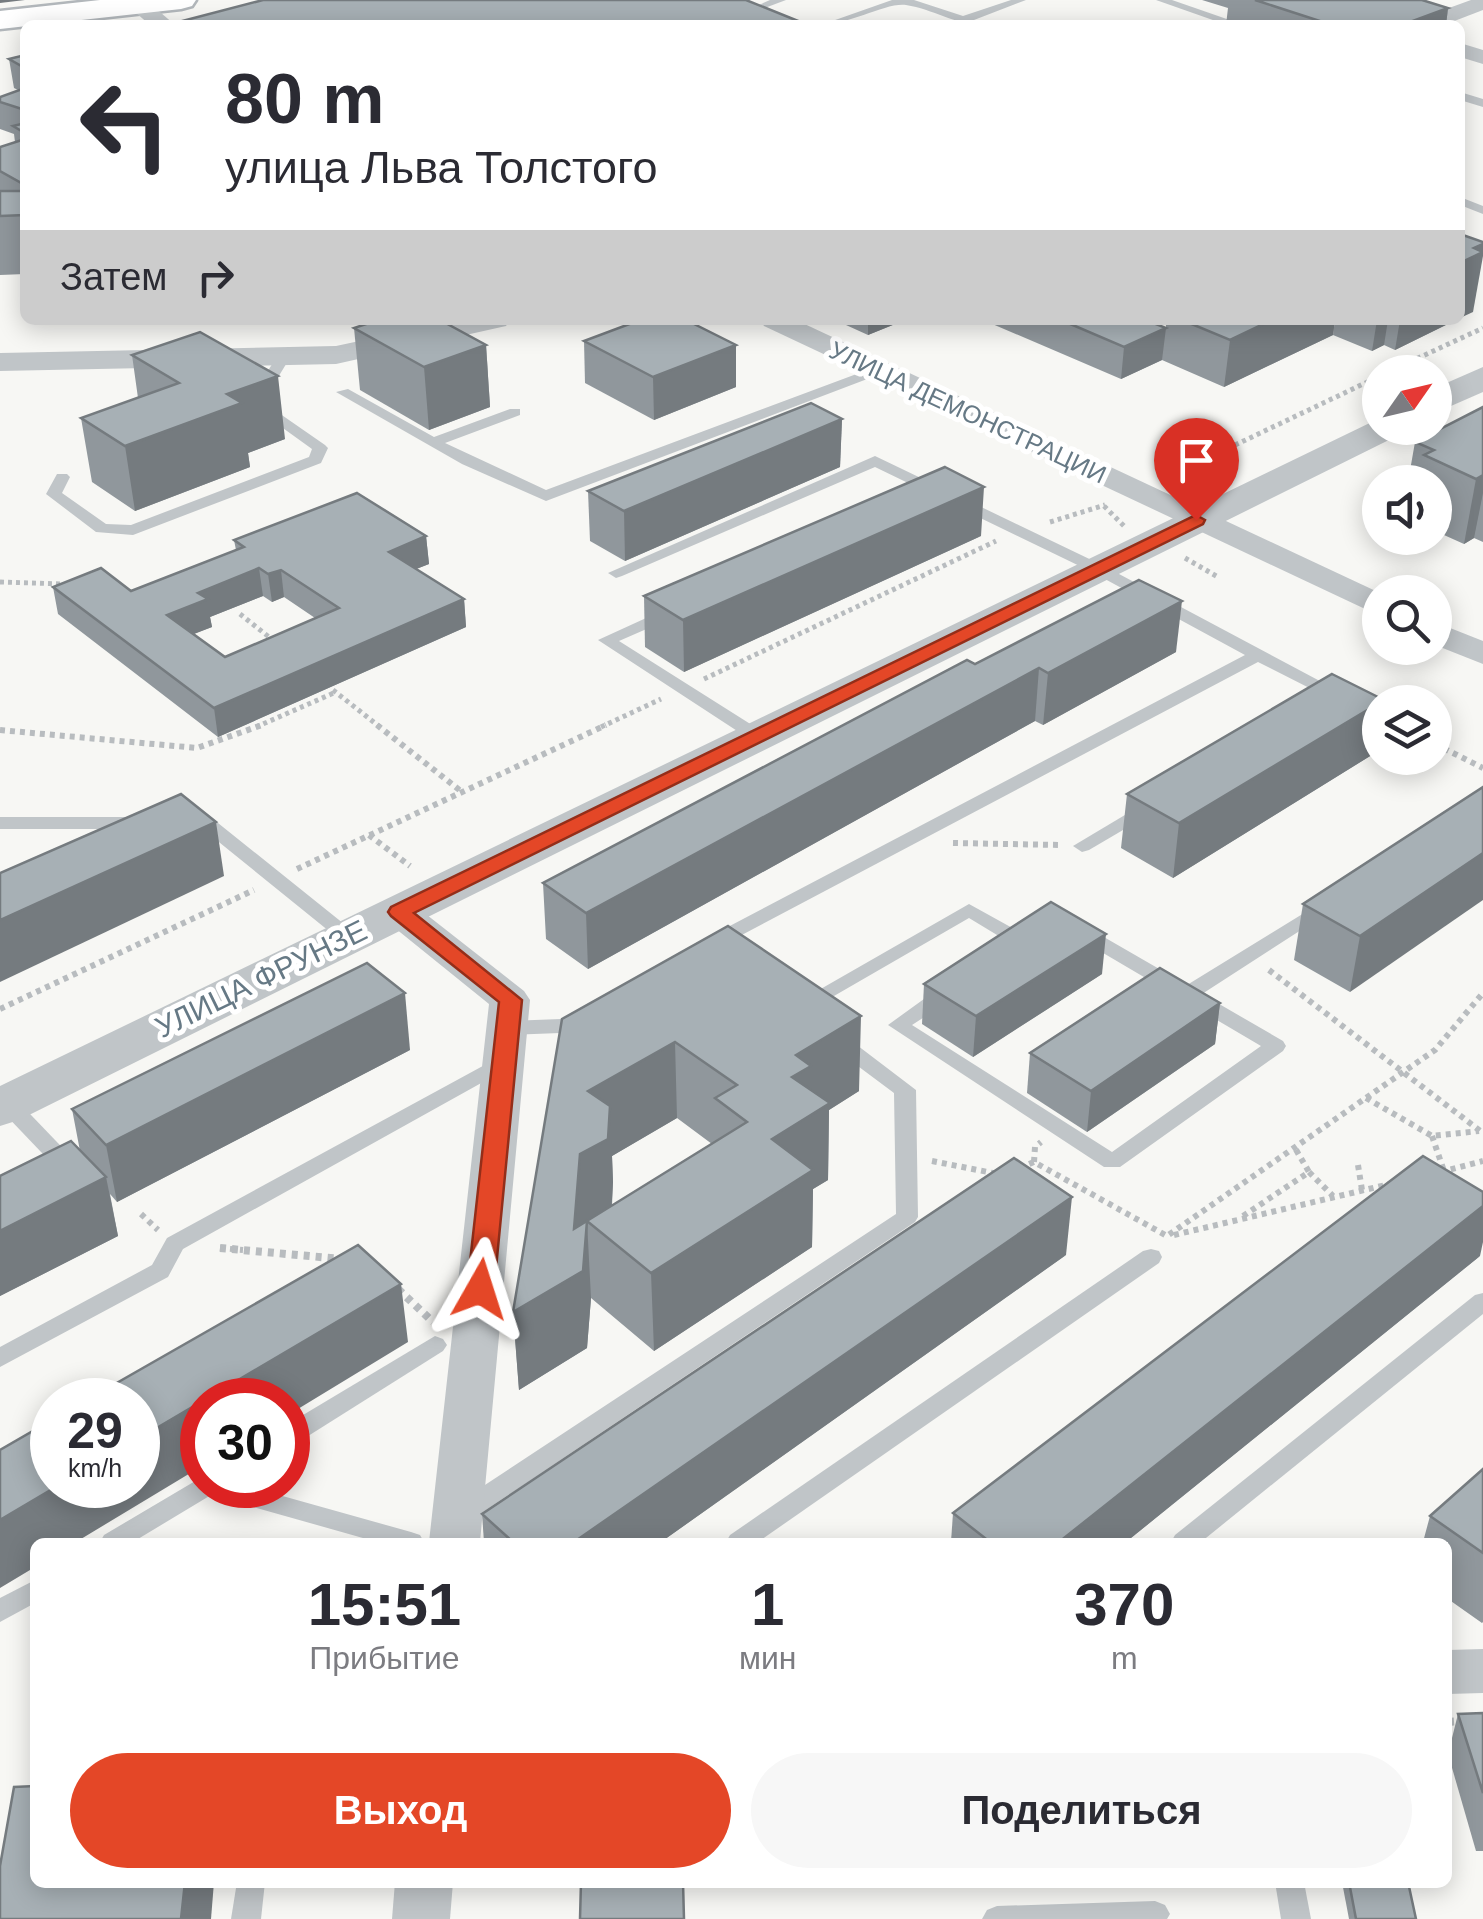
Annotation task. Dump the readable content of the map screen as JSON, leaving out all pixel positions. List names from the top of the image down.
{
  "streets": {
    "street": ["УЛИЦА ДЕМОНСТРАЦИИ", "УЛИЦА ФРУНЗЕ"]
  },
  "crossings": [
    ["УЛИЦА ДЕМОНСТРАЦИИ", "УЛИЦА ФРУНЗЕ"]
  ],
  "north": "top right",
  "page": {
    "turn": ["80 m", "улица Льва Толстого"],
    "then": "Затем",
    "speed": "29 km/h",
    "limit": "30",
    "eta": [
      "15:51",
      "Прибытие",
      "1",
      "мин",
      "370",
      "m"
    ],
    "buttons": ["Выход", "Поделиться"]
  }
}
